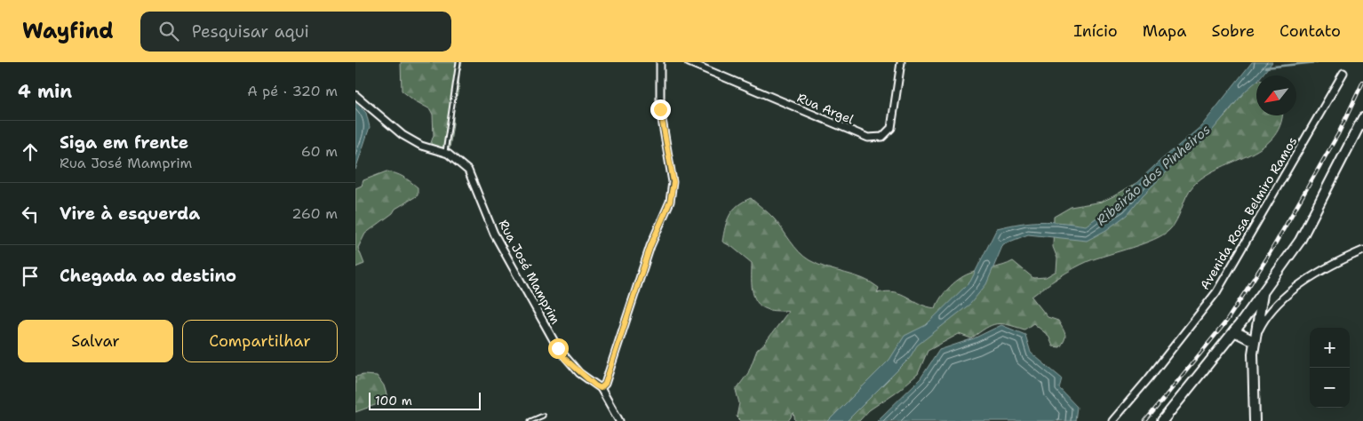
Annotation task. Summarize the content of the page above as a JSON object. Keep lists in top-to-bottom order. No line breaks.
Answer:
{"streets":{"street":["Rua Argel","Avenida Rosa Belmiro Ramos","Rua José Mamprim"]},"water":["Ribeirão dos Pinheiros"],"scale_bar":"100 m","north":"bottom left","page":{"header":"Wayfind","search":"Pesquisar aqui","nav":["Início","Mapa","Sobre","Contato"],"heading":["4 min","A pé · 320 m"],"list":[["Siga em frente","Rua José Mamprim","60 m"],["Vire à esquerda","260 m"],"Chegada ao destino"],"buttons":["Salvar","Compartilhar"],"map_buttons":["+","−"],"scale":"100 m"}}
